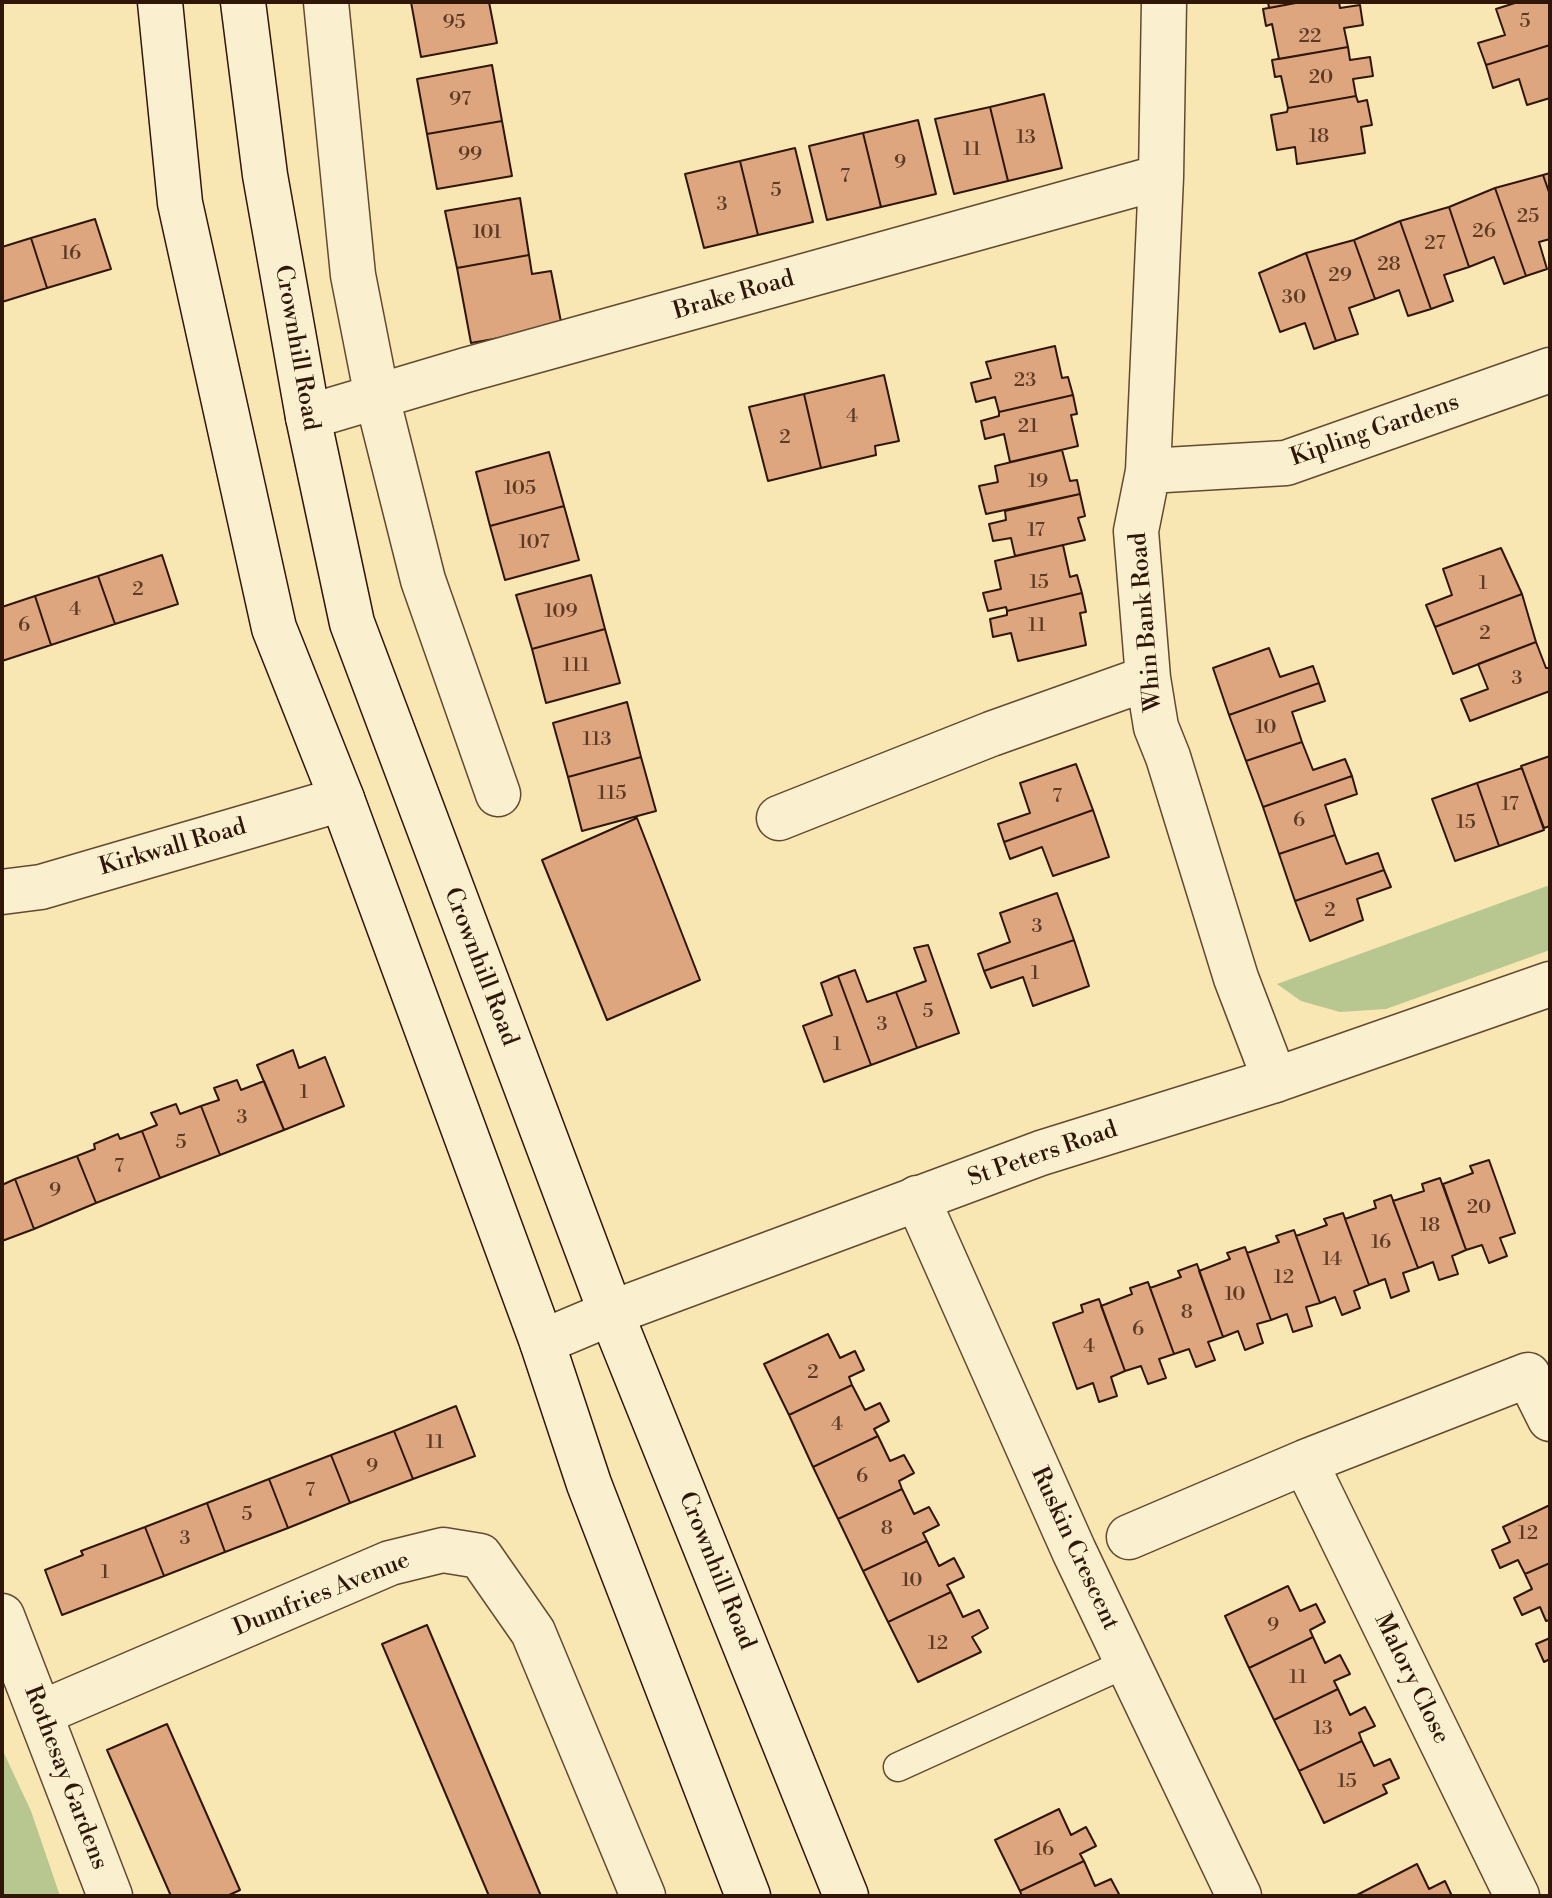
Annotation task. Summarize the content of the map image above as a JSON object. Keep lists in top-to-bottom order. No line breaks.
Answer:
{"streets":{"street":["Brake Road","Crownhill Road","Kipling Gardens","Whin Bank Road","Kirkwall Road","St Peters Road","Ruskin Crescent","Dumfries Avenue","Malory Close","Rothesay Gardens"]},"crossings":[["Brake Road","Crownhill Road"],["Brake Road","Whin Bank Road"],["Crownhill Road","St Peters Road"],["Kipling Gardens","Whin Bank Road"],["Whin Bank Road","St Peters Road"],["St Peters Road","Ruskin Crescent"],["Dumfries Avenue","Rothesay Gardens"]],"house_numbers":["5","95","22","20","97","18","13","11","99","9","7","5","3","25","26","101","27","16","28","29","30","23","4","21","2","19","105","17","107","15","1","2","4","109","6","11","2","111","3","10","113","115","7","17","6","15","2","3","1","5","3","1","1","3","5","7","9","20","18","16","14","12","10","8","6","4","2","4","11","9","6","7","5","8","12","3","1","10","9","12","11","13","15","16"]}
